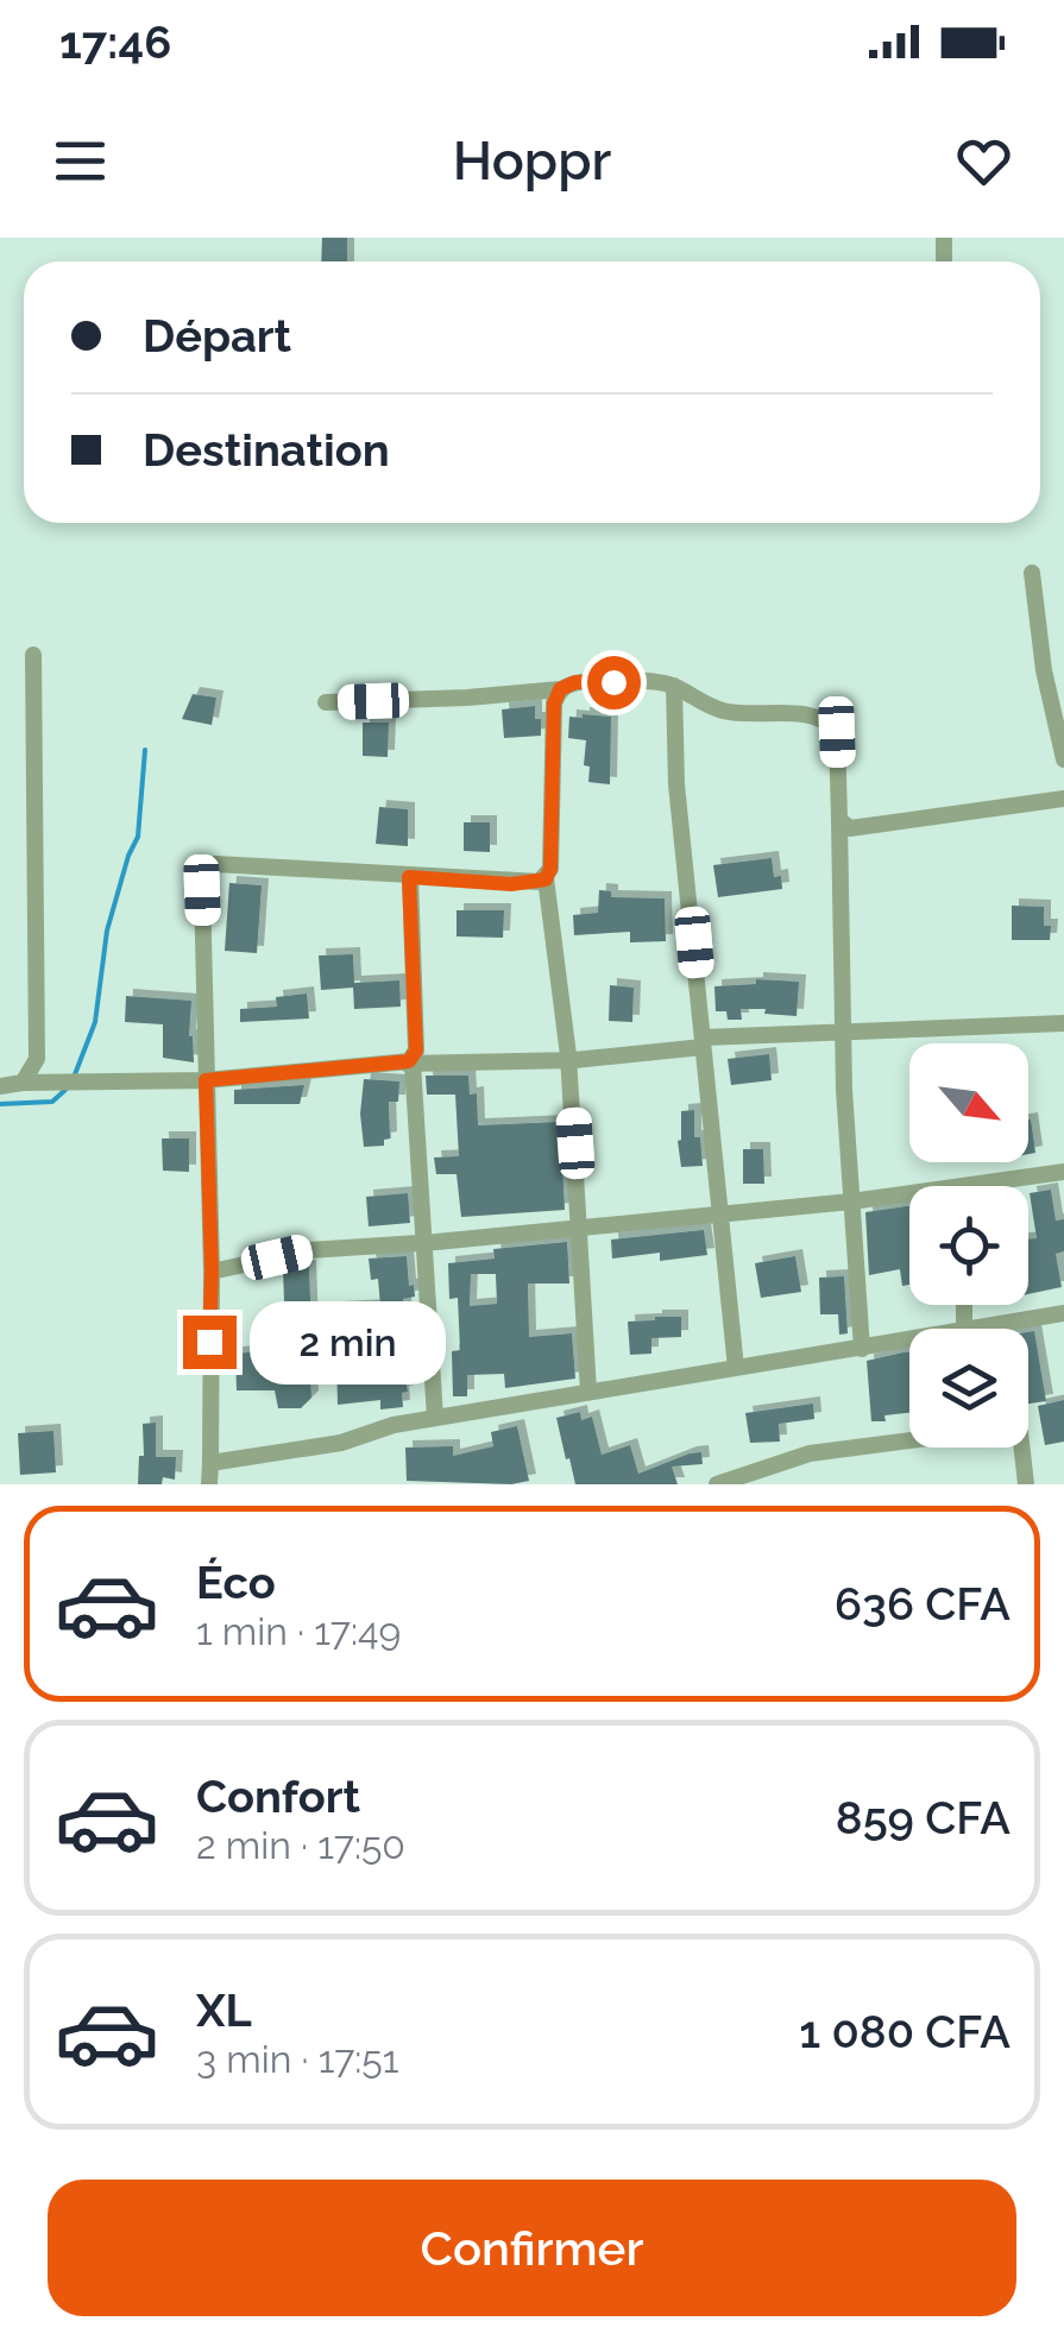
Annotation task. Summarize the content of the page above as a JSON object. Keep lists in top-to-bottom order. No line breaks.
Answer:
{"north":"bottom right","page":{"status":"17:46","header":"Hoppr","banner":["Départ","Destination"],"bubble":"2 min","list":[{"name":"Éco","note":"1 min · 17:49","value":"636 CFA"},{"name":"Confort","note":"2 min · 17:50","value":"859 CFA"},{"name":"XL","note":"3 min · 17:51","value":"1 080 CFA"}],"buttons":"Confirmer"}}
